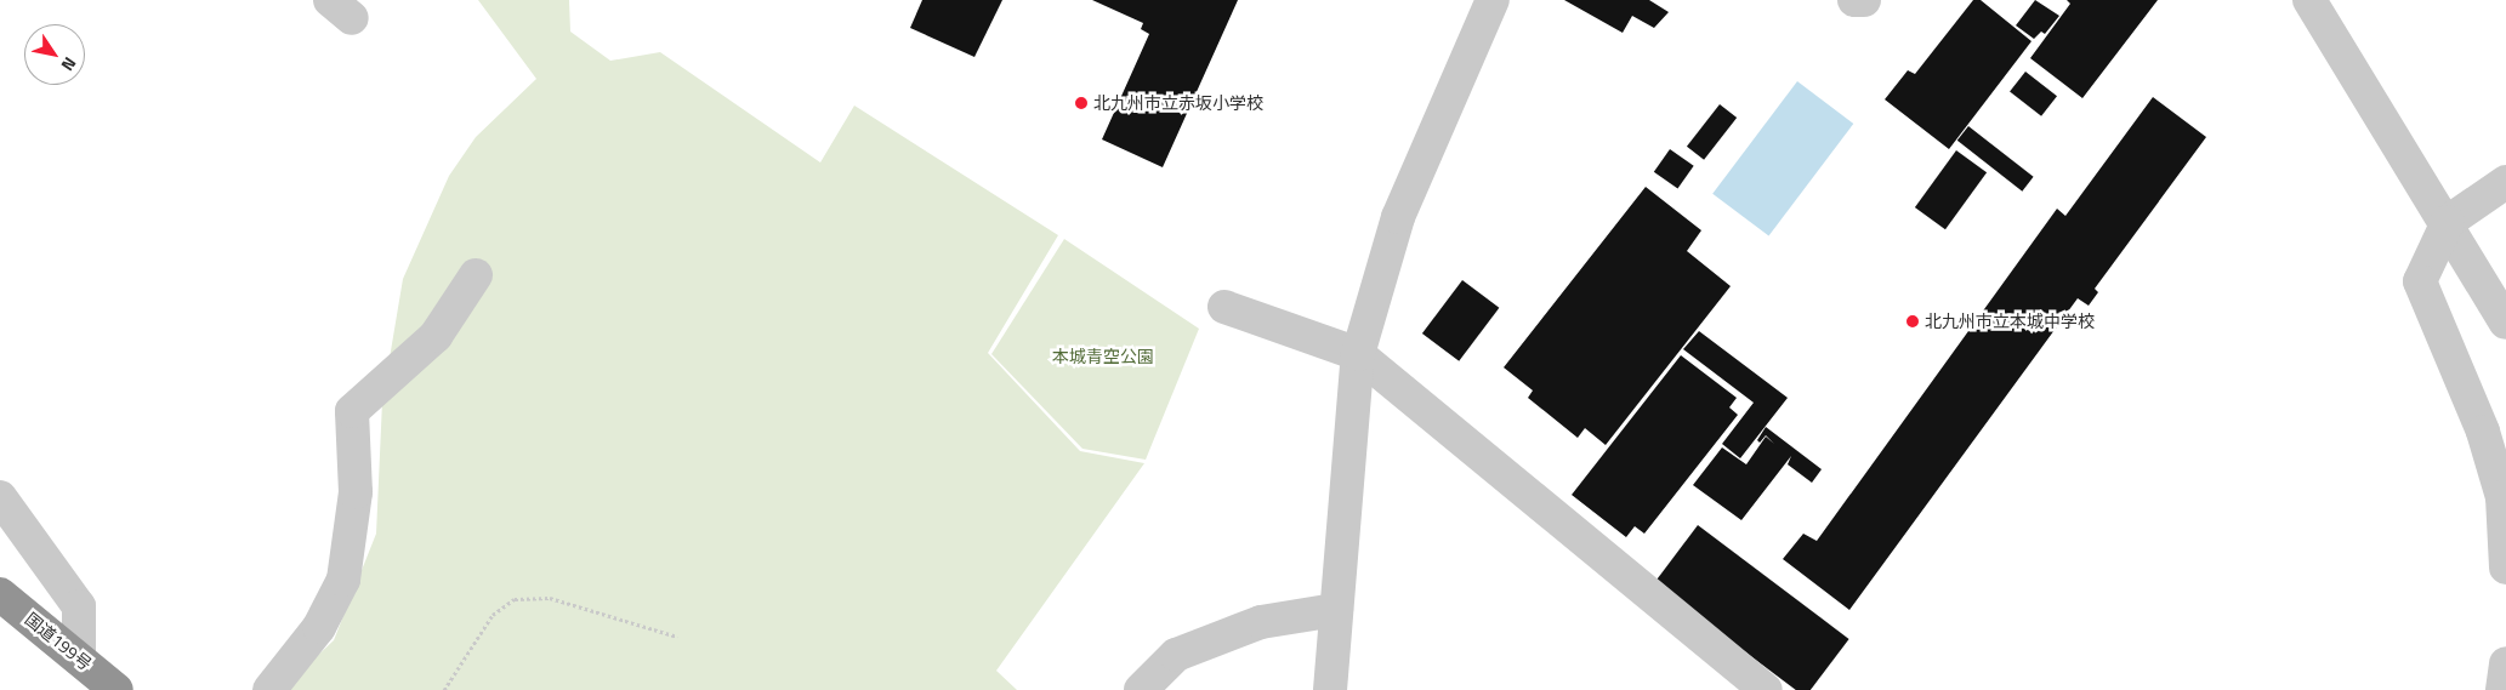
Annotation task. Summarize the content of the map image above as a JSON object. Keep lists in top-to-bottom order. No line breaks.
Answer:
{"streets":{"highway":["国道199号"]},"parks":["本城青空公園"],"places":["北九州市立赤坂小学校","北九州市立本城中学校"],"north":"bottom right"}
